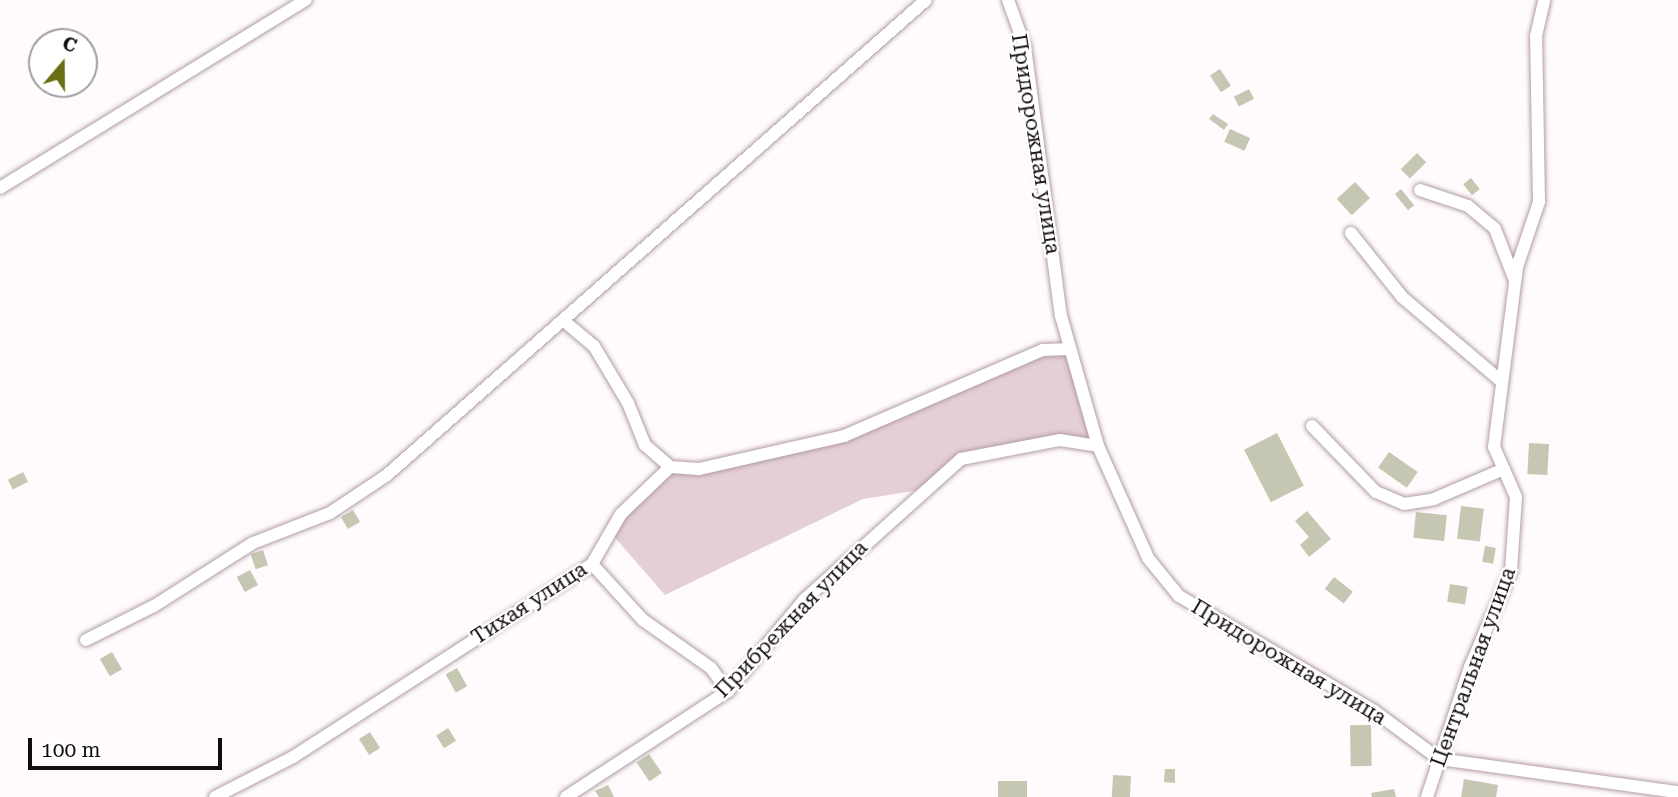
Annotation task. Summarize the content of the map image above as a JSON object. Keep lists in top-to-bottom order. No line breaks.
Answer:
{"streets":{"street":["Придорожная улица","Тихая улица","Прибрежная улица","Центральная улица"]},"crossings":[["Придорожная улица","Прибрежная улица"],["Придорожная улица","Центральная улица"]],"scale_bar":"100 m","north":"top"}
